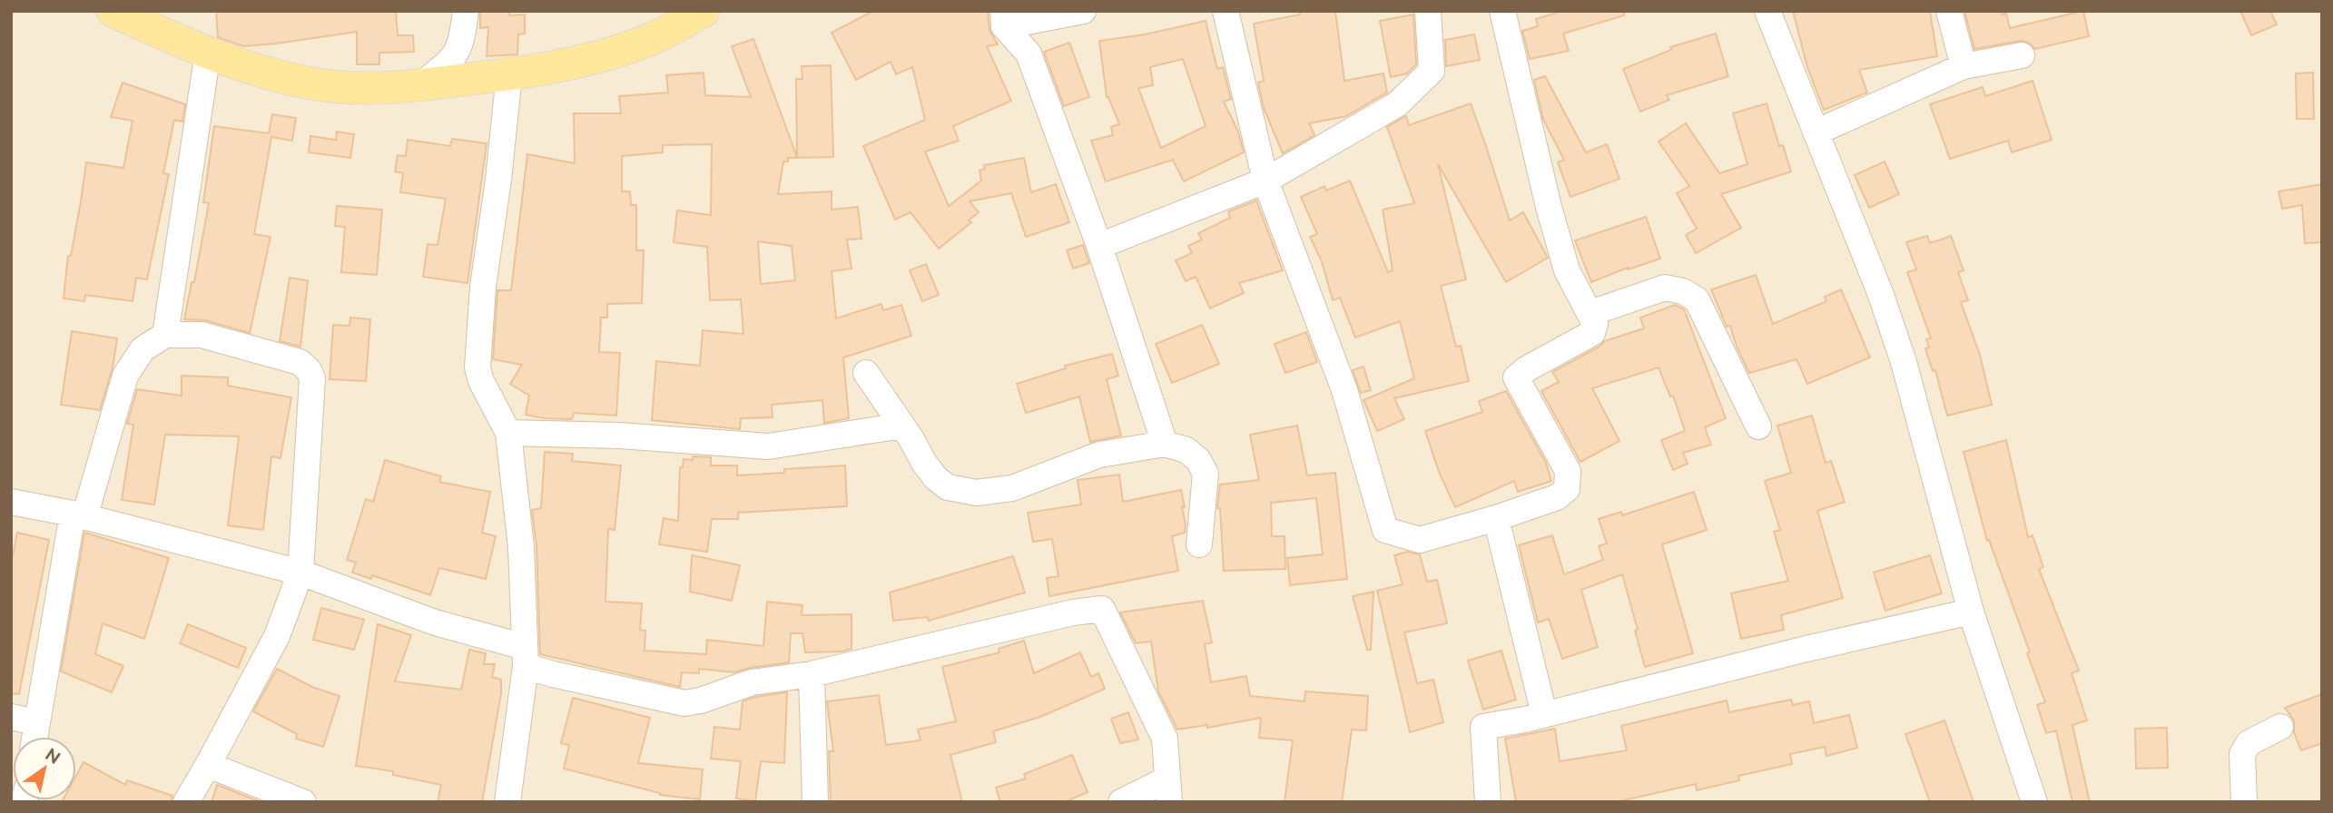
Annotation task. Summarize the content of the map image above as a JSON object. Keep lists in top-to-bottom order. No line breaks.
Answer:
{"north":"top right"}
